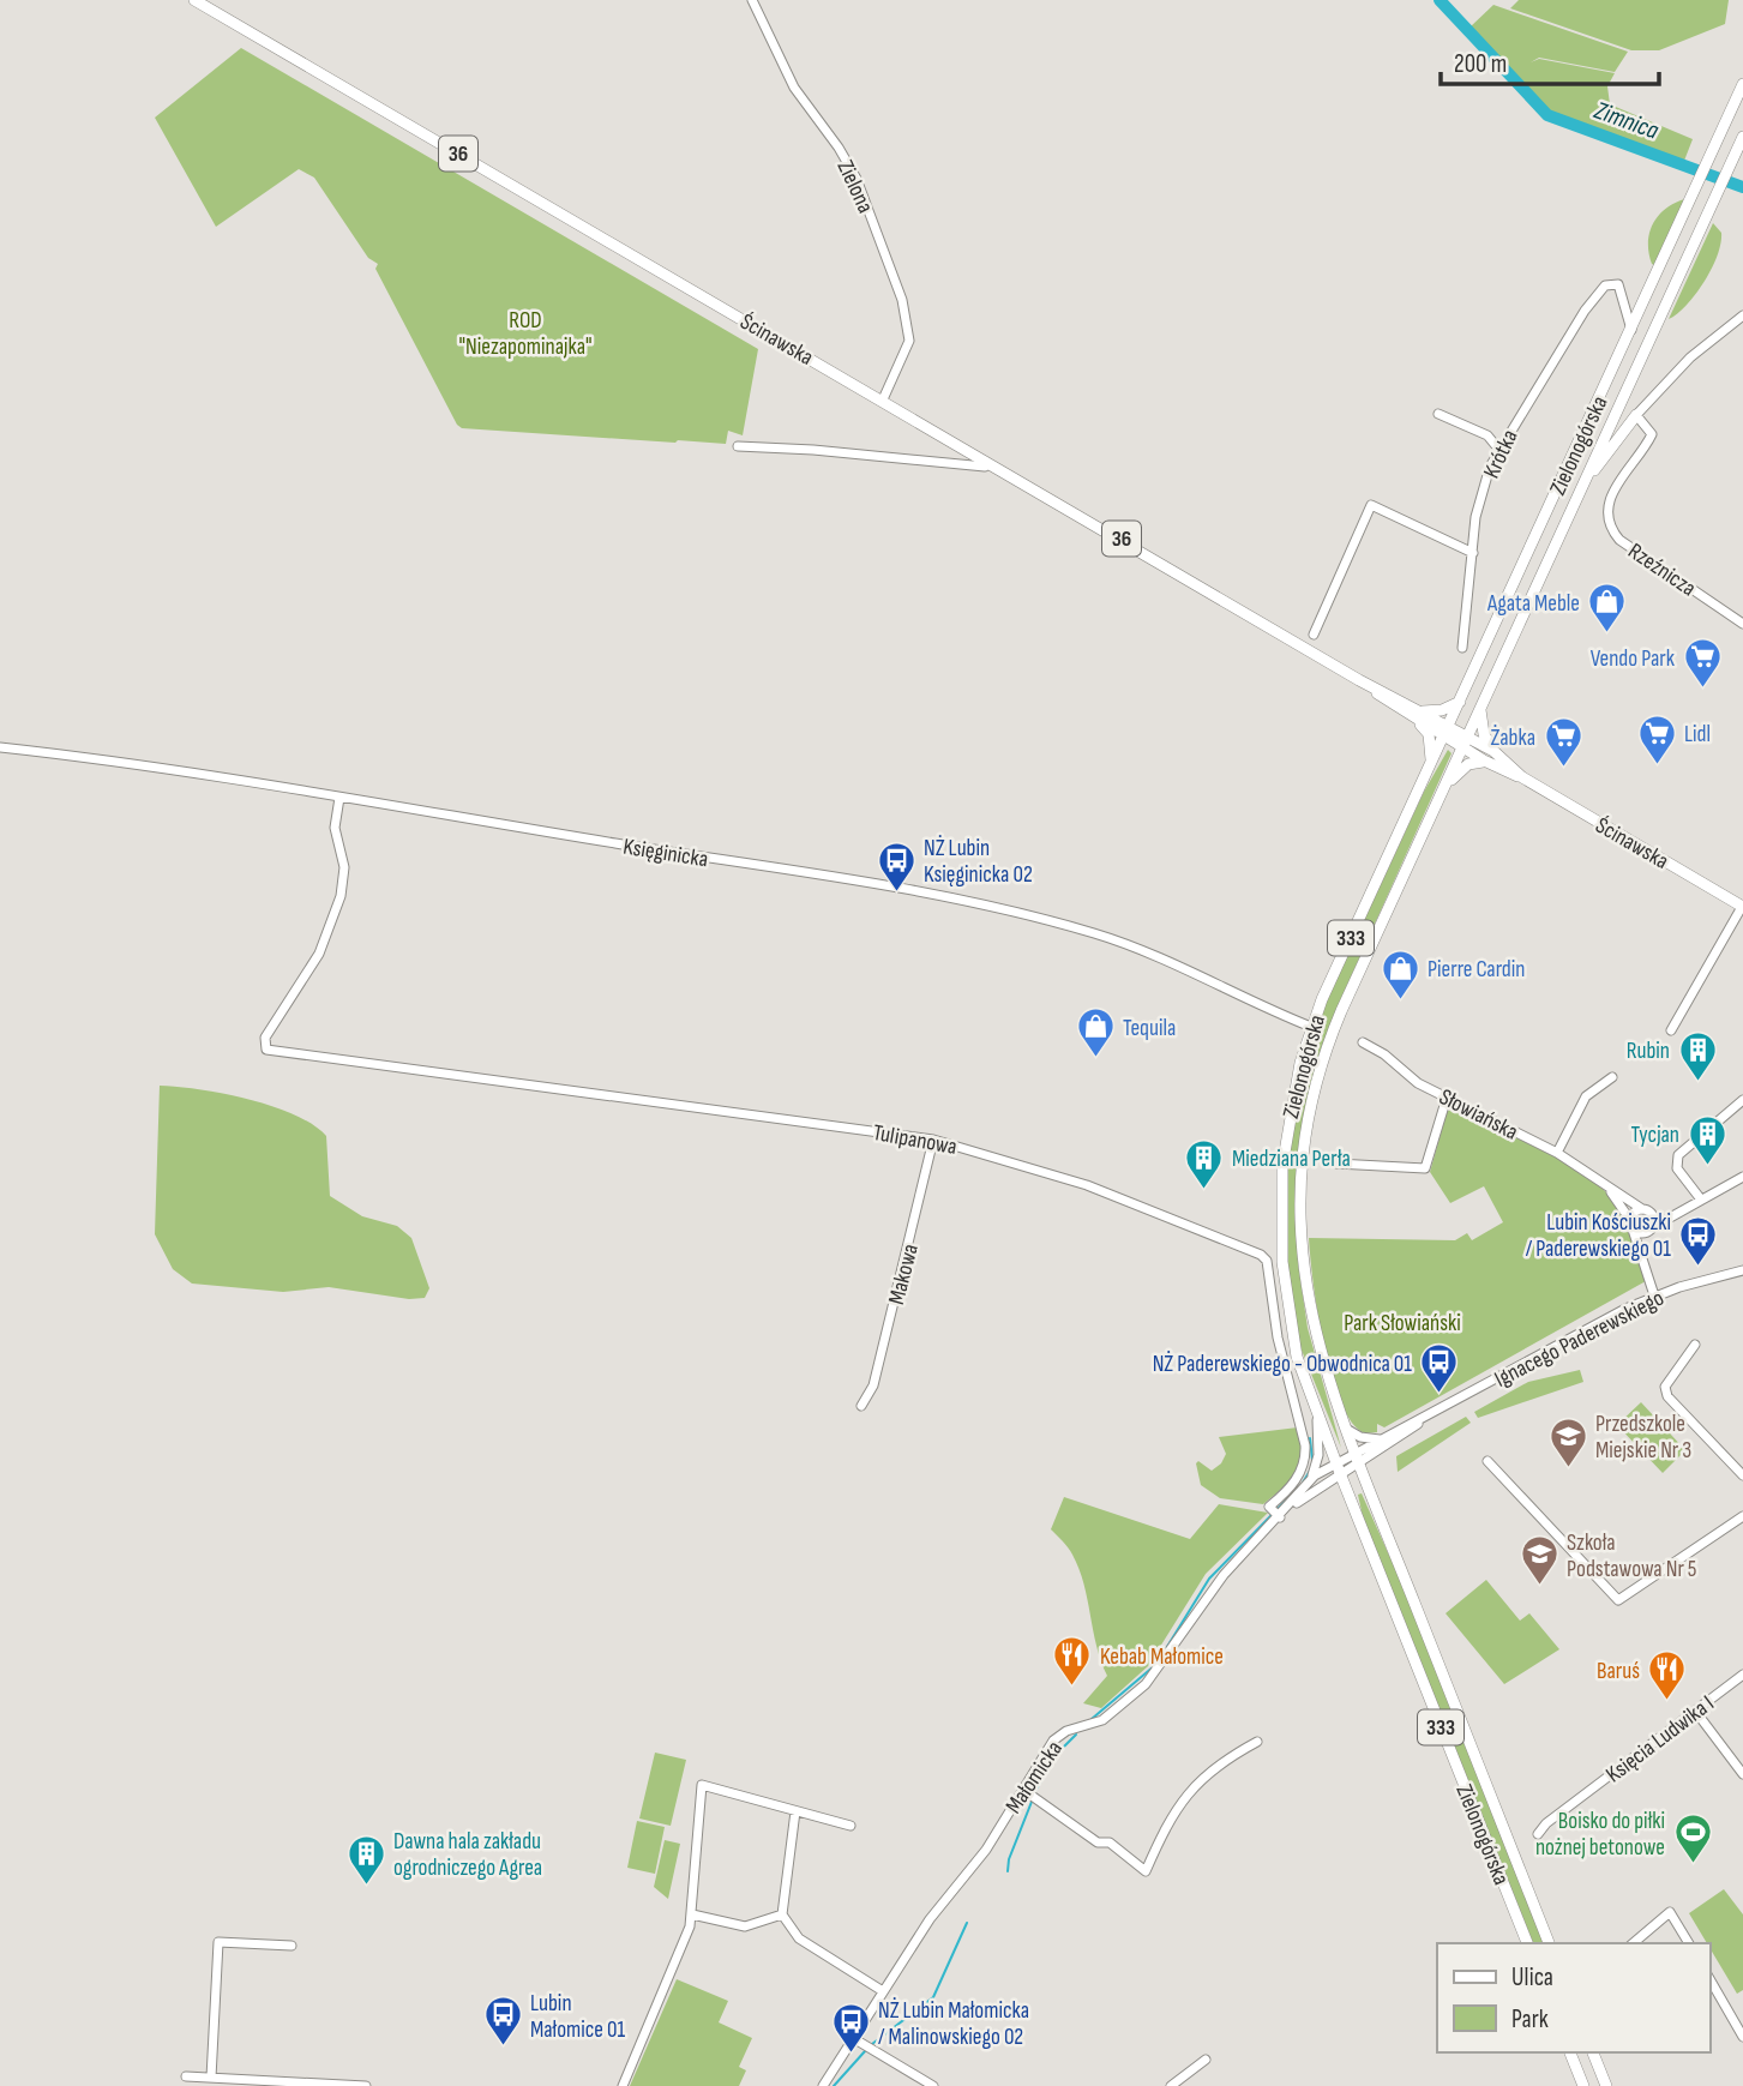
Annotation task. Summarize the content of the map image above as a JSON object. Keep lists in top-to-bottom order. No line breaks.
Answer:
{"streets":{"main road":["36","Ścinawska","Zielonogórska","333"],"street":["Zielona","Krótka","Rzeźnicza","Księginicka","Słowiańska","Tulipanowa","Makowa","Ignacego Paderewskiego","Księcia Ludwika I","Małomicka"]},"crossings":[["36","Ścinawska"],["36","Zielonogórska"],["Zielona","Ścinawska"],["Ścinawska","Zielonogórska"],["Zielonogórska","Krótka"],["Zielonogórska","Księginicka"],["Zielonogórska","Małomicka"],["Księginicka","Tulipanowa"],["Tulipanowa","Makowa"],["Tulipanowa","Małomicka"]],"water":["Zimnica"],"parks":["ROD \"Niezapominajka\"","Park Słowiański"],"places":{"shop":["Agata Meble","Pierre Cardin","Tequila"],"supermarket":["Vendo Park","Lidl","Żabka"],"bus stop":["NŻ Lubin Księginicka 02","Lubin Kościuszki / Paderewskiego 01","NŻ Paderewskiego - Obwodnica 01","Lubin Małomice 01","NŻ Lubin Małomicka / Malinowskiego 02"],"building":["Rubin","Tycjan","Miedziana Perła","Dawna hala zakładu ogrodniczego Agrea"],"school or university":["Przedszkole Miejskie Nr 3","Szkoła Podstawowa Nr 5"],"restaurant":["Kebab Małomice","Baruś"],"sports":["Boisko do piłki nożnej betonowe"]},"legend":["Ulica","Park"],"scale_bar":"200 m"}
